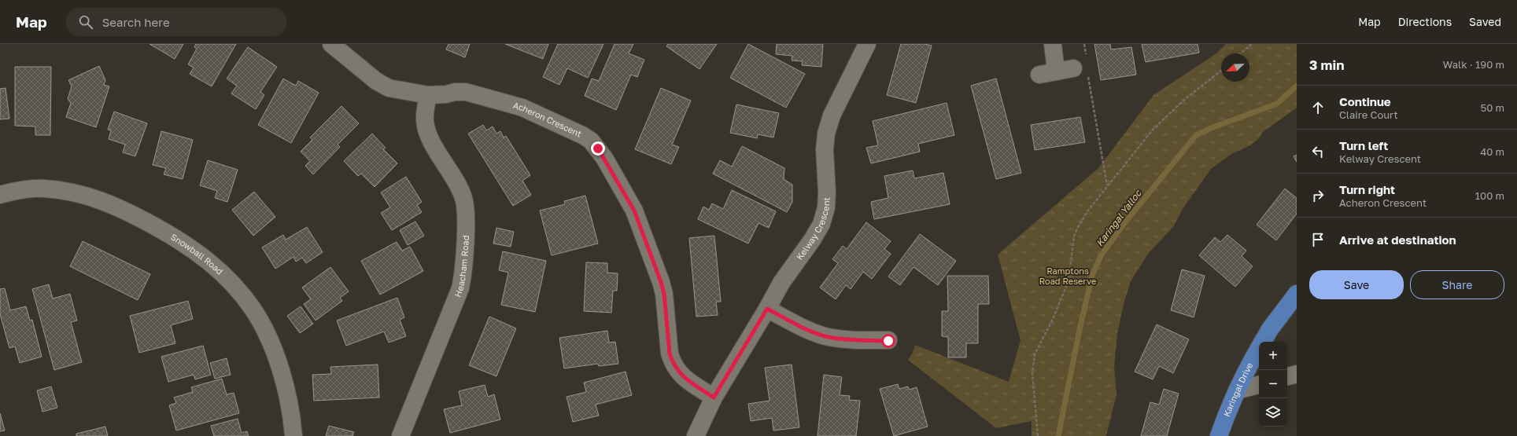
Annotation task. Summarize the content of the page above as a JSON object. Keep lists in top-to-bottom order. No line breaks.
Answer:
{"streets":{"main road":["Karingal Drive"],"street":["Acheron Crescent","Kelway Crescent","Snowball Road","Heacham Road"]},"crossings":[["Acheron Crescent","Kelway Crescent"],["Acheron Crescent","Heacham Road"]],"water":["Karingal Yalloc"],"parks":["Ramptons Road Reserve"],"north":"bottom left","page":{"header":"Map","search":"Search here","nav":["Map","Directions","Saved"],"heading":["3 min","Walk · 190 m"],"list":[["Continue","Claire Court","50 m"],["Turn left","Kelway Crescent","40 m"],["Turn right","Acheron Crescent","100 m"],"Arrive at destination"],"buttons":["Save","Share"],"map_buttons":["+","−"]}}
